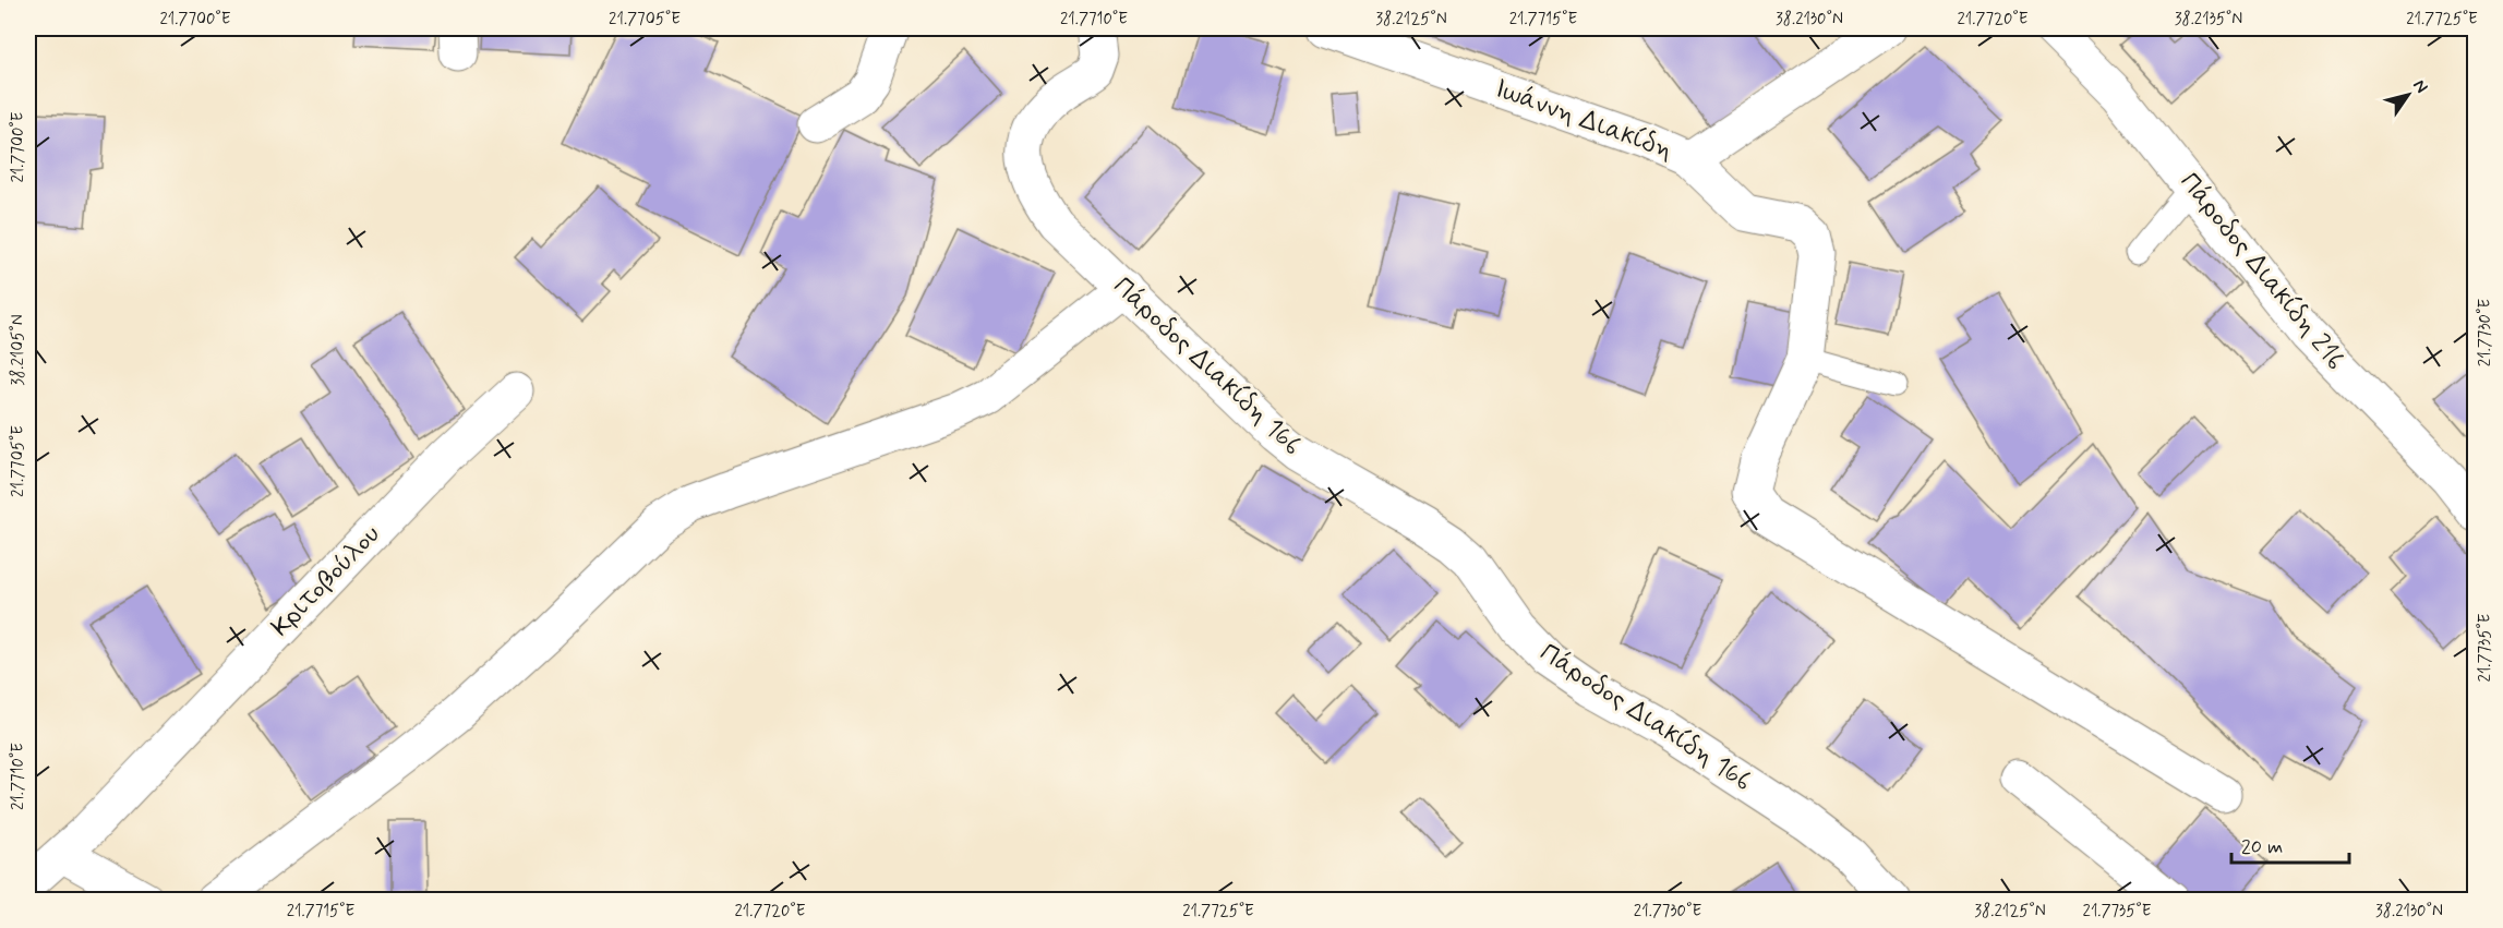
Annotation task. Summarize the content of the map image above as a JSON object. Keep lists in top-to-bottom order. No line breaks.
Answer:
{"streets":{"street":["Ιωάννη Διακίδη","Πάροδος Διακίδη 216","Πάροδος Διακίδη 166","Κριτοβούλου"]},"scale_bar":"20 m","north":"top right","coordinates":["21.7700°E","21.7705°E","21.7710°E","38.2125°N","21.7715°E","38.2130°N","21.7720°E","38.2135°N","21.7725°E","21.7730°E","38.2105°N","21.7735°E"]}
